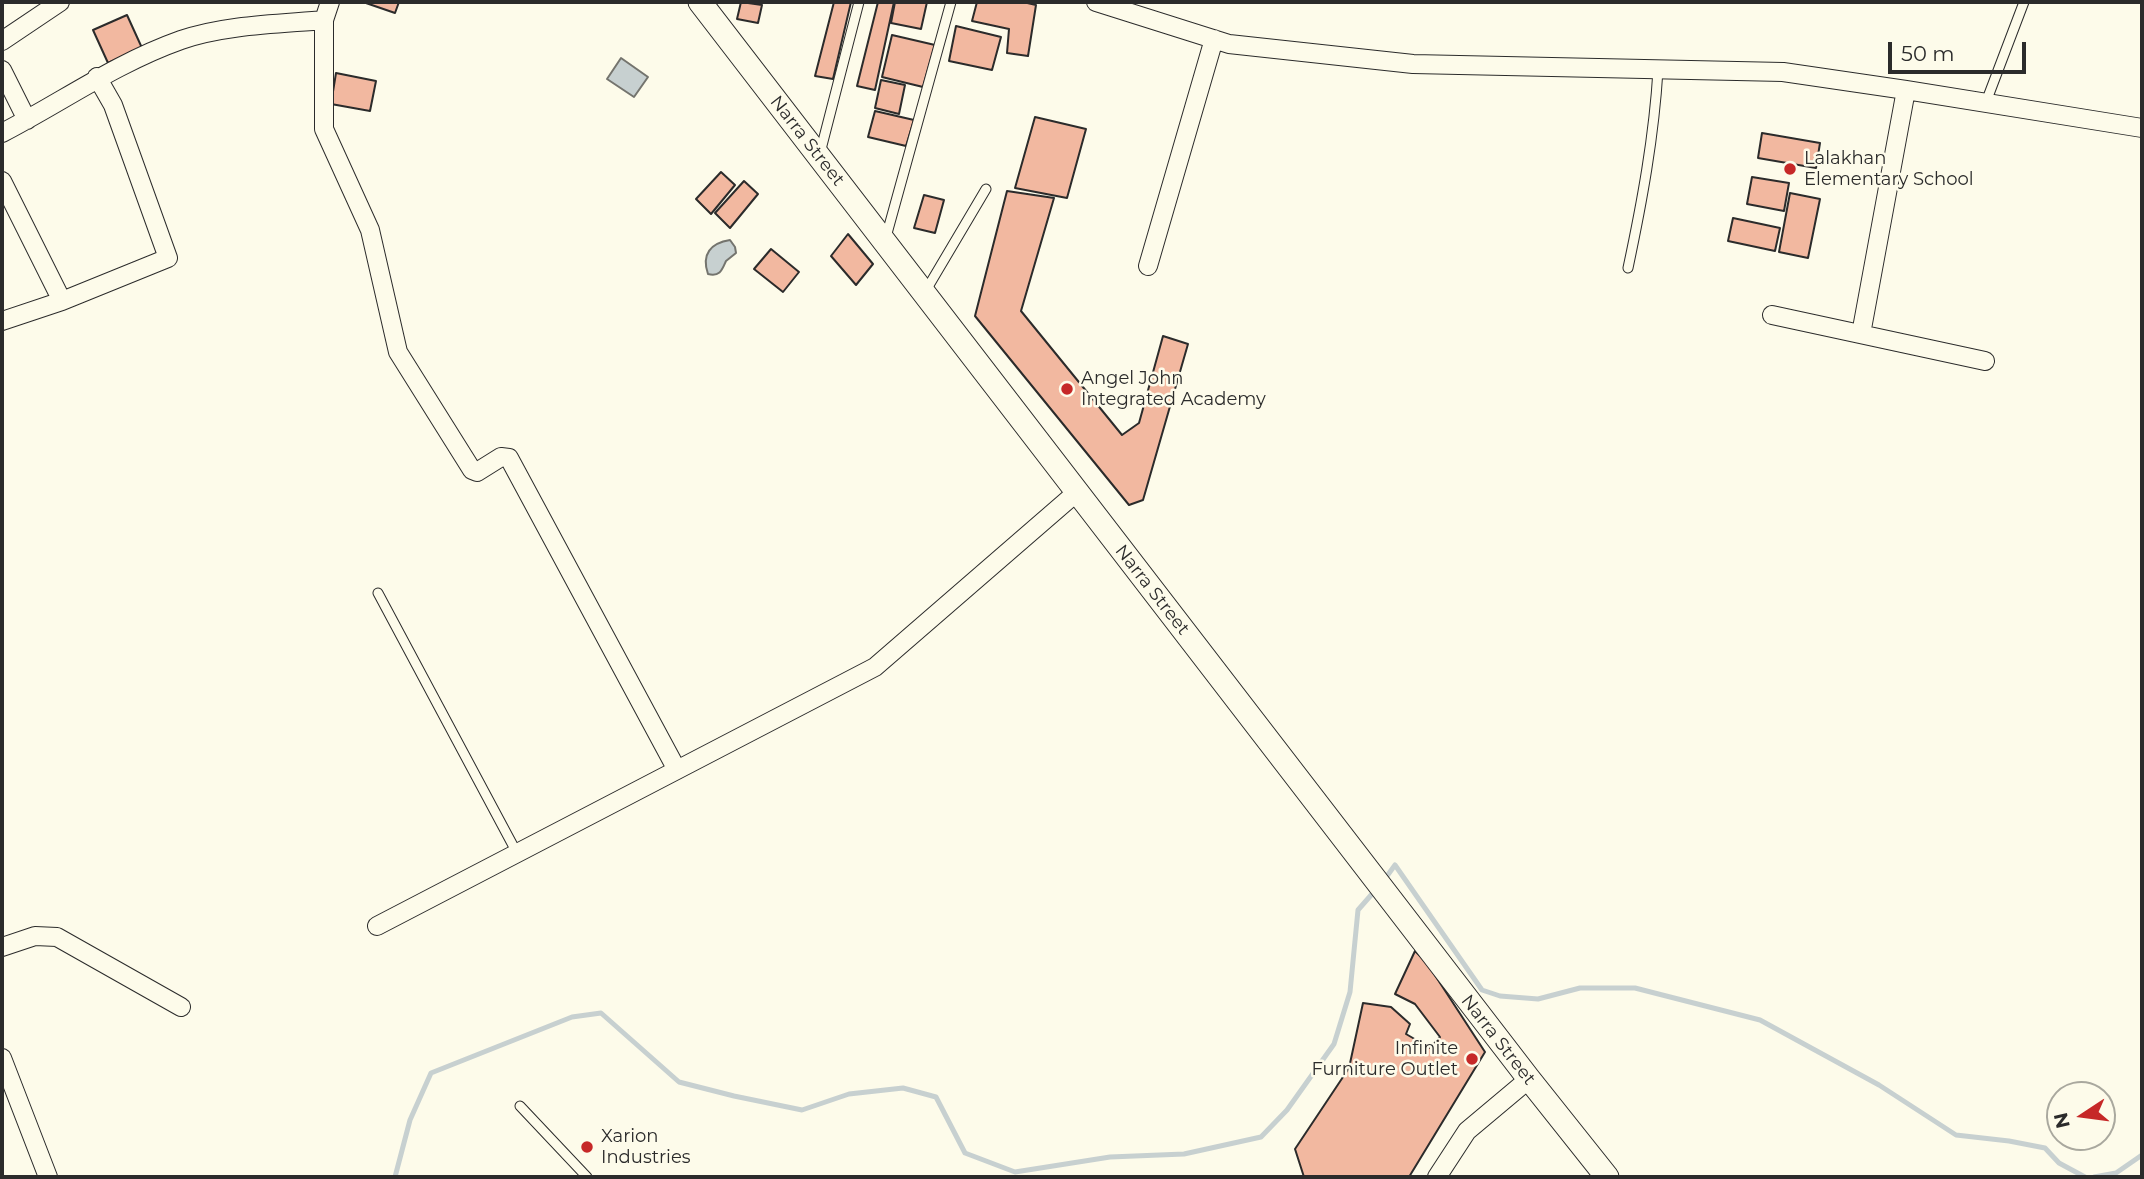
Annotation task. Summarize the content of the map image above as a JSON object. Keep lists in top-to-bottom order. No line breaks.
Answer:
{"streets":{"main road":["Narra Street"]},"places":["Lalakhan Elementary School","Angel John Integrated Academy","Infinite Furniture Outlet","Xarion Industries"],"scale_bar":"50 m","north":"left"}
